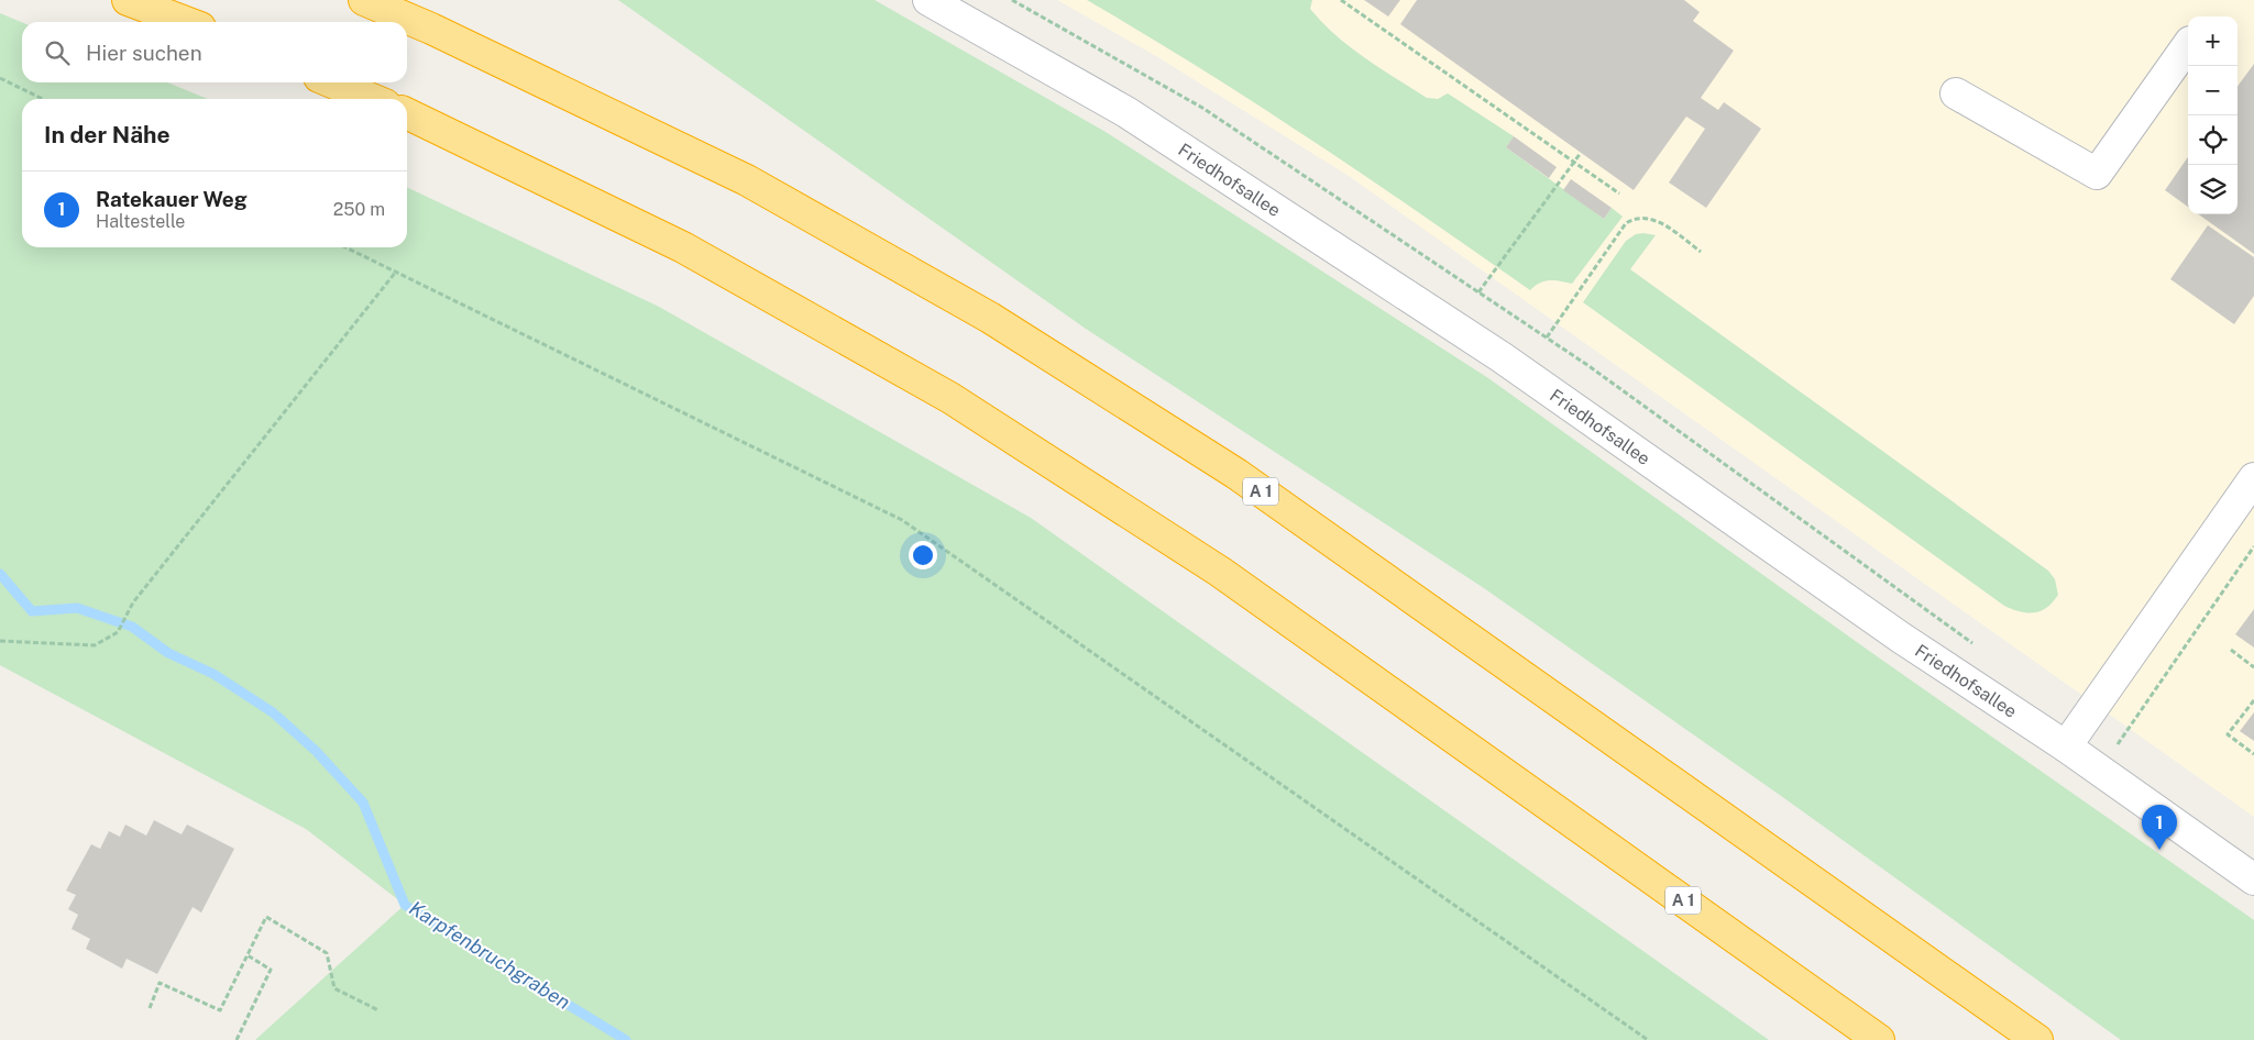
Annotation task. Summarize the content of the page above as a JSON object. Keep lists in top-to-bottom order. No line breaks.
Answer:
{"streets":{"highway":["A 1"],"street":["Friedhofsallee"]},"water":["Karpfenbruchgraben"],"page":{"map_buttons":["+","−"],"search":"Hier suchen","heading":"In der Nähe","list":[{"mark":"1","name":"Ratekauer Weg","note":"Haltestelle","value":"250 m"}],"pins":"1"}}
